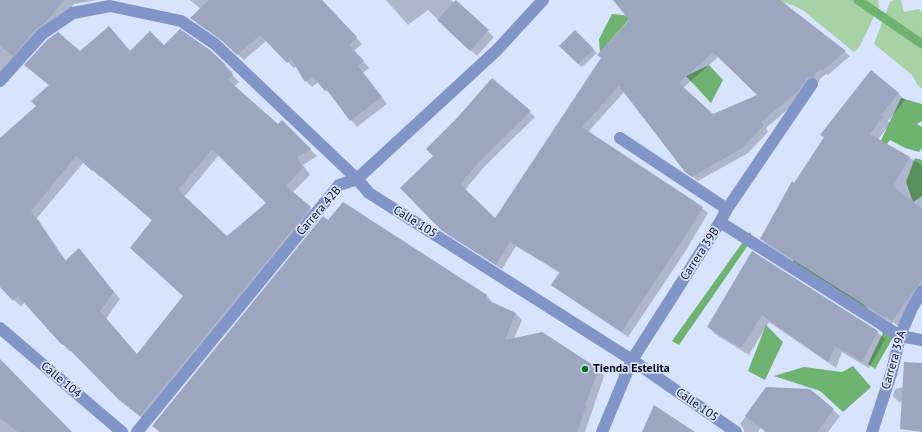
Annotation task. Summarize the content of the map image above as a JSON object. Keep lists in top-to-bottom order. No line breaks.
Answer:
{"streets":{"street":["Carrera 42B","Calle 105","Carrera 39B","Carrera 39A","Calle 104"]},"crossings":[["Carrera 42B","Calle 105"],["Calle 105","Carrera 39B"]],"places":["Tienda Estelita"]}
